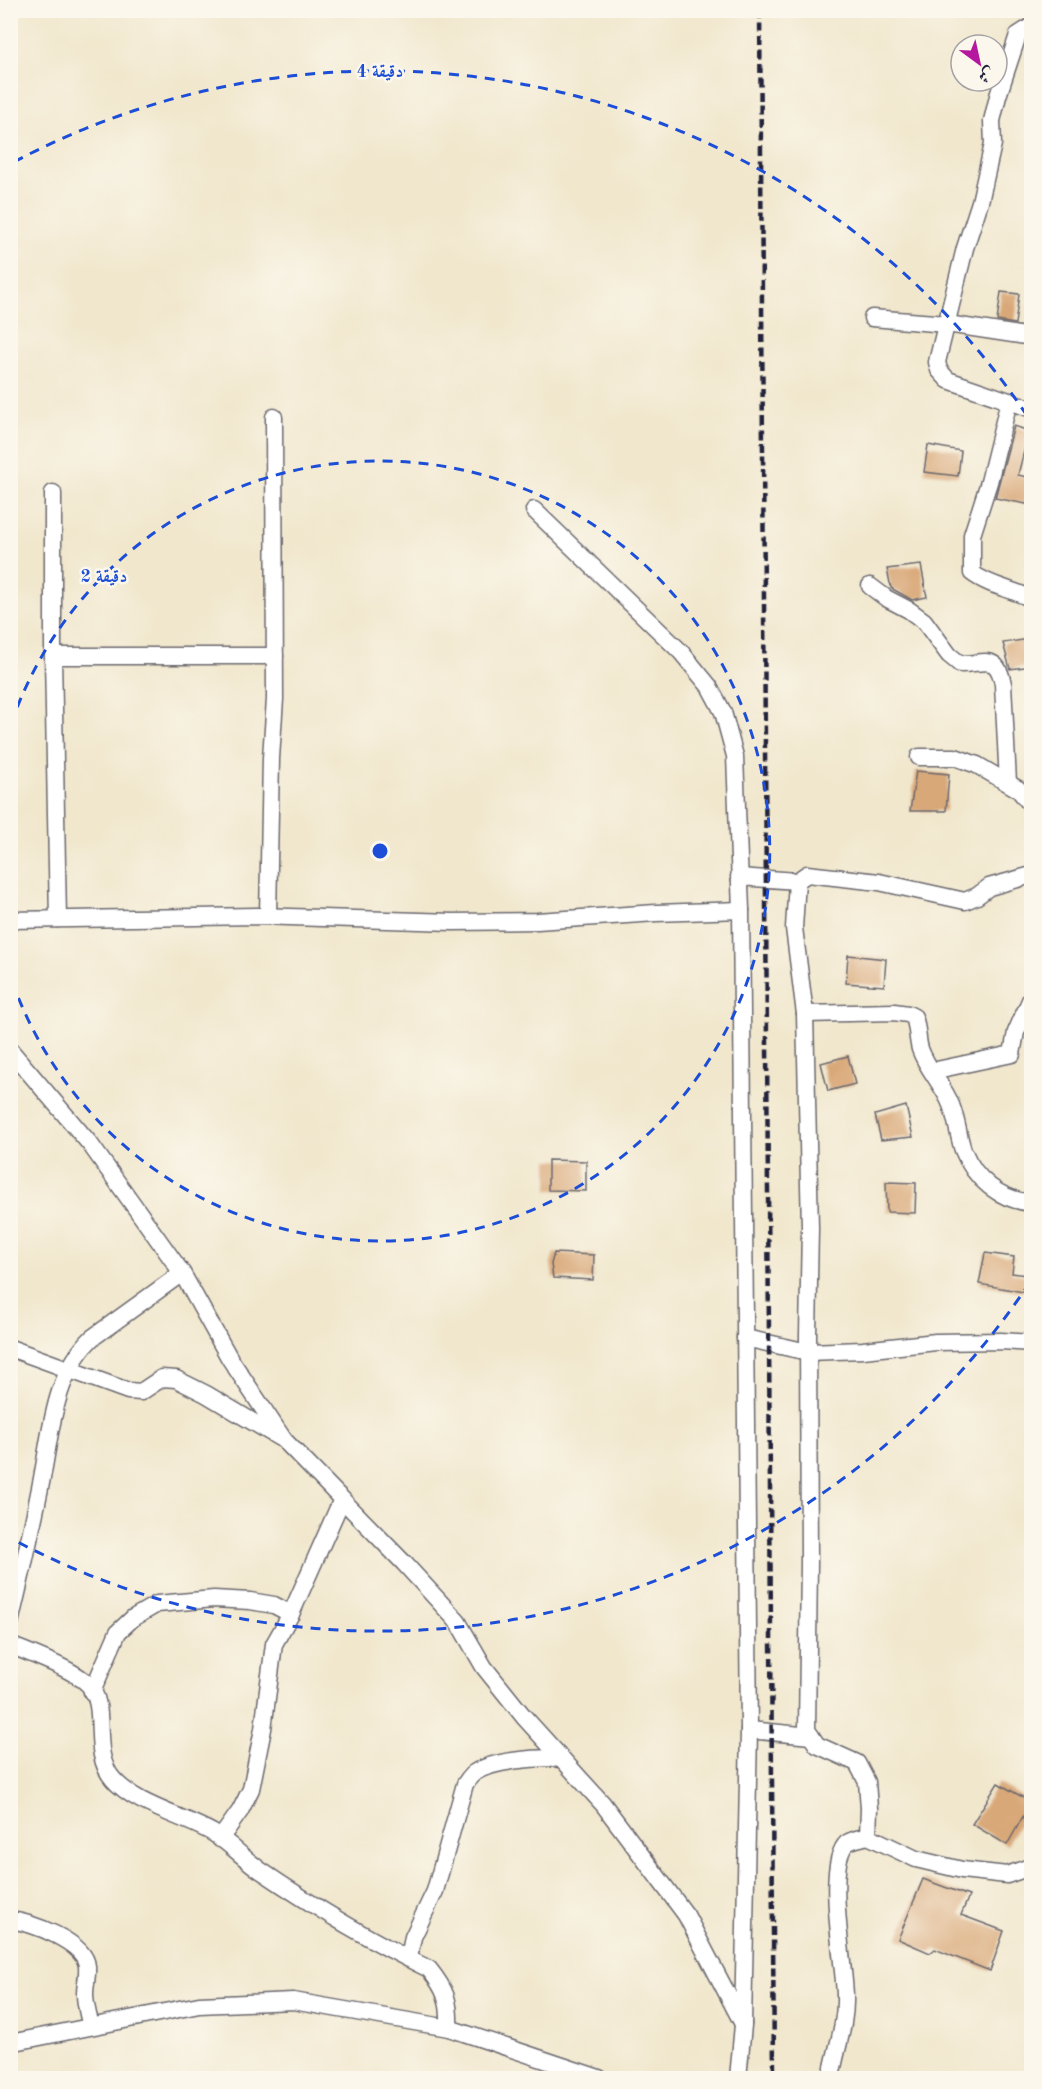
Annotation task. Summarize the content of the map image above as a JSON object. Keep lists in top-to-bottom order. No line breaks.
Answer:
{"north":"bottom right","rings":["4 دقيقة","2 دقيقة"]}
